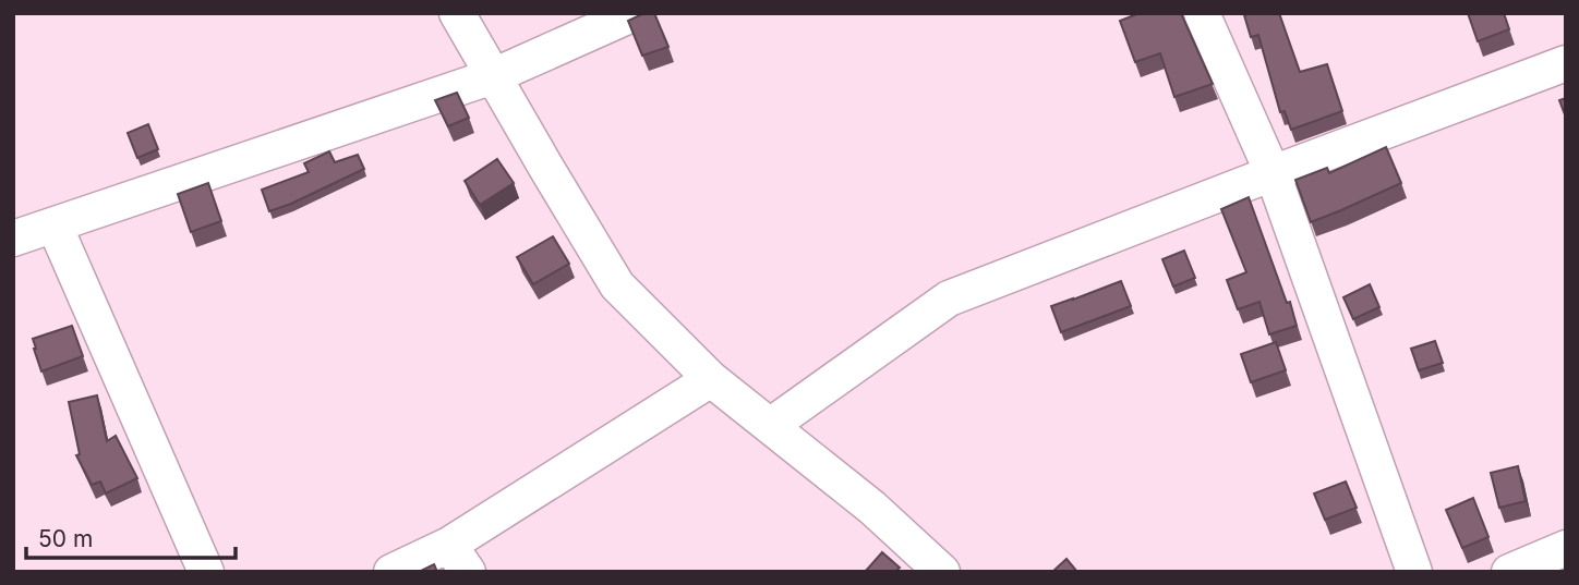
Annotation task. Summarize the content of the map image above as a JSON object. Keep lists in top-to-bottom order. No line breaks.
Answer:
{"scale_bar":"50 m"}
